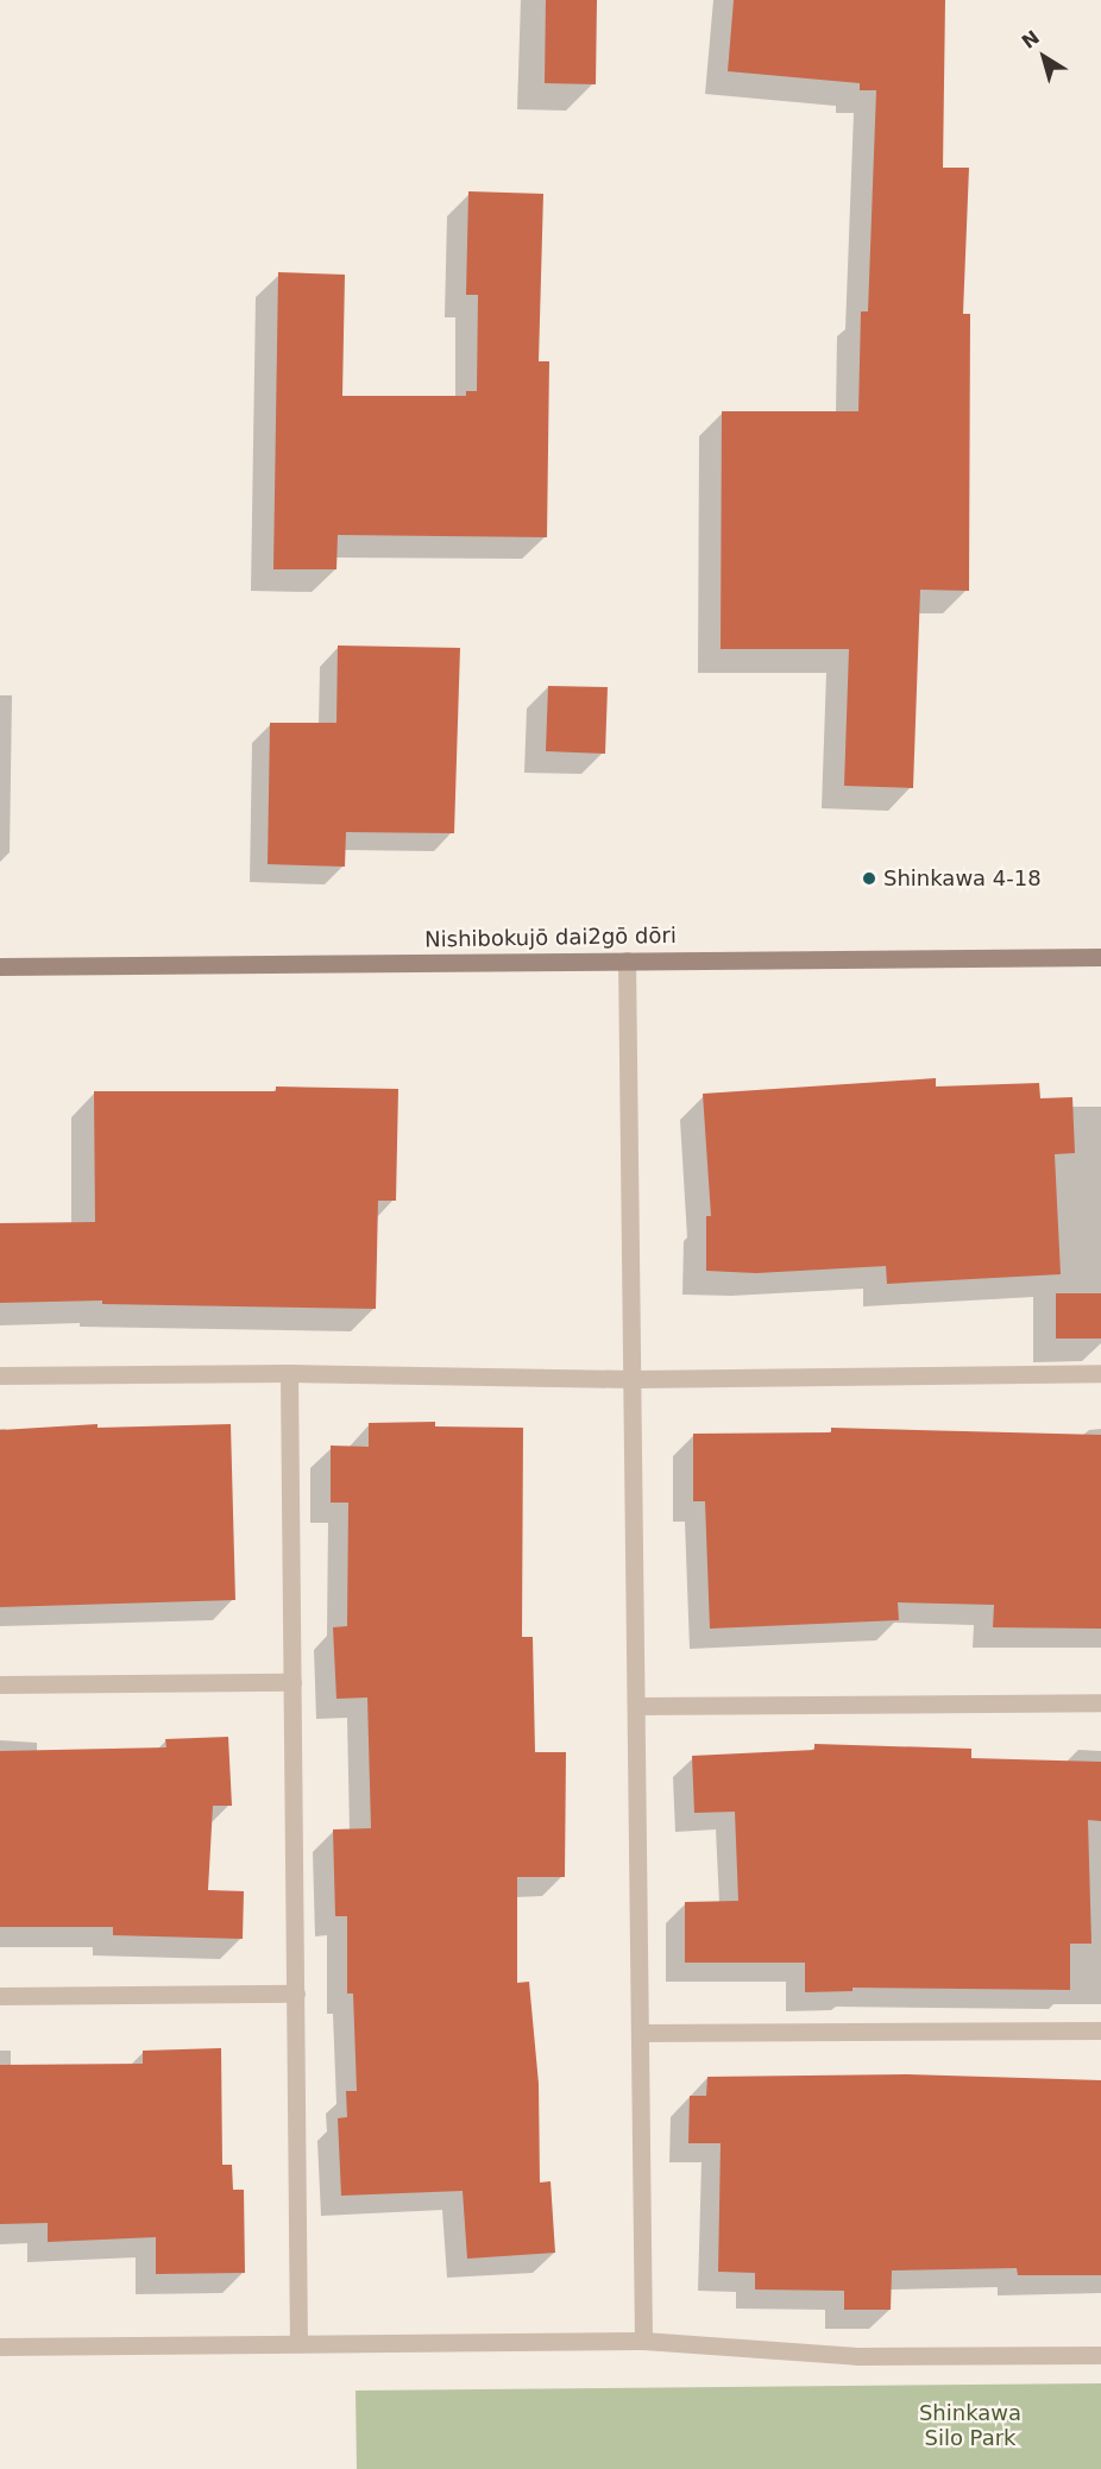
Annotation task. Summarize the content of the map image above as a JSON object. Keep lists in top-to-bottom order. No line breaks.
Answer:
{"streets":{"street":["Nishibokujō dai2gō dōri"]},"parks":["Shinkawa Silo Park"],"places":["Shinkawa 4-18"],"north":"top left"}
